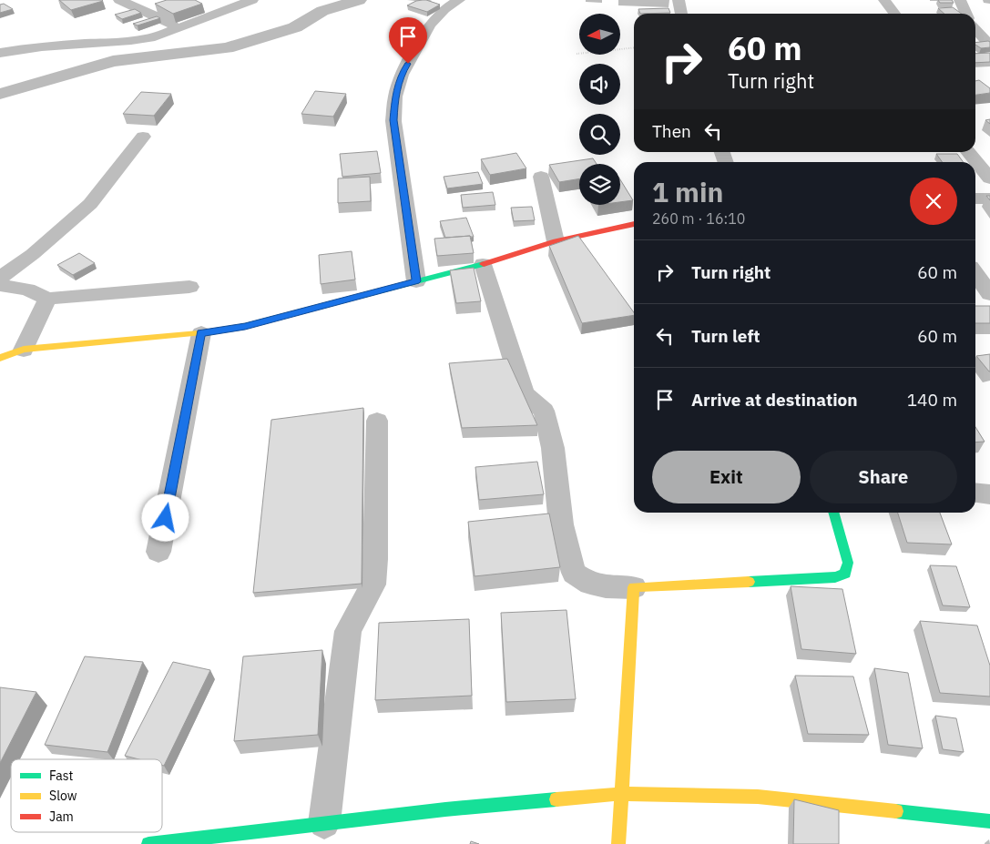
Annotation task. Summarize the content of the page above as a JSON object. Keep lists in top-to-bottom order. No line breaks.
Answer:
{"legend":["Fast","Slow","Jam"],"north":"left","page":{"turn":["60 m","Turn right"],"then":"Then","heading":["1 min","260 m · 16:10"],"list":[{"name":"Turn right","value":"60 m"},{"name":"Turn left","value":"60 m"},{"name":"Arrive at destination","value":"140 m"}],"buttons":["Exit","Share"]}}
